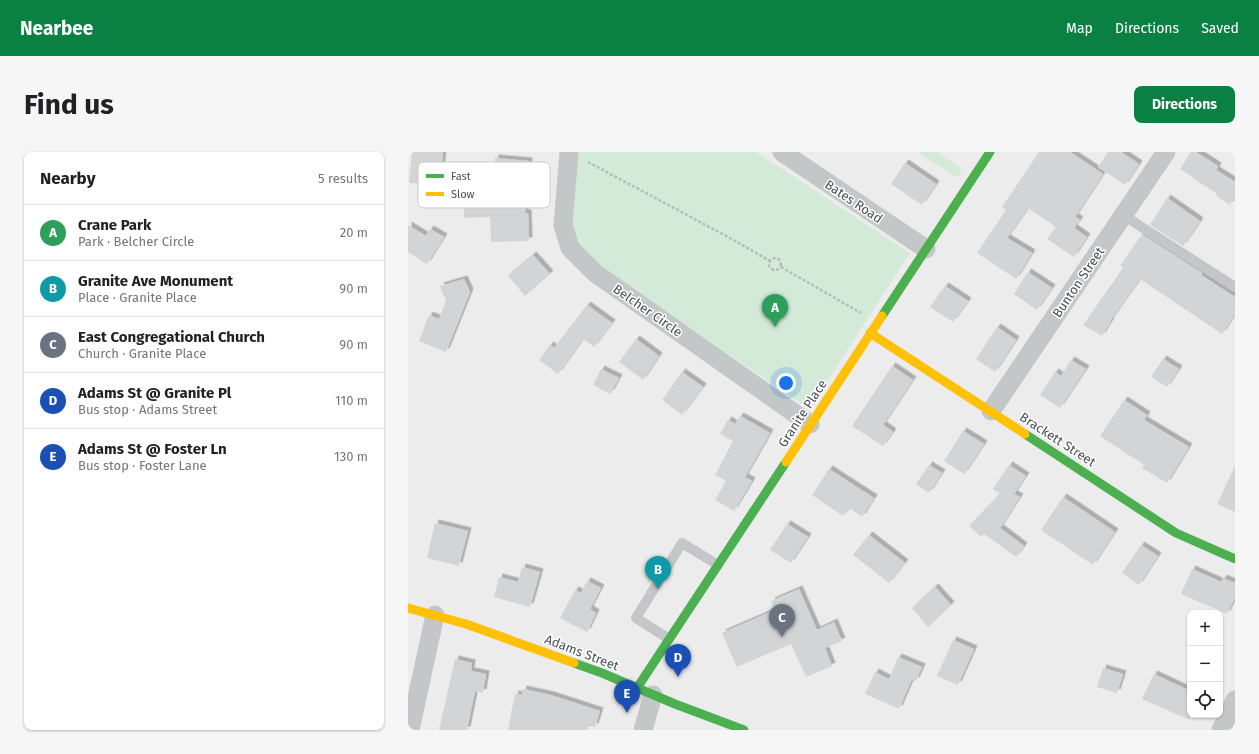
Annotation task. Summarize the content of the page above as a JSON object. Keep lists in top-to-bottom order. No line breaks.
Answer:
{"streets":{"street":["Bates Road","Bunton Street","Belcher Circle","Granite Place","Brackett Street","Adams Street"]},"crossings":[["Bates Road","Granite Place"],["Bunton Street","Brackett Street"],["Belcher Circle","Granite Place"],["Granite Place","Brackett Street"],["Granite Place","Adams Street"]],"legend":["Fast","Slow"],"page":{"header":"Nearbee","nav":["Map","Directions","Saved"],"buttons":"Directions","title":"Find us","heading":["Nearby","5 results"],"list":[{"mark":"A","name":"Crane Park","note":"Park · Belcher Circle","value":"20 m"},{"mark":"B","name":"Granite Ave Monument","note":"Place · Granite Place","value":"90 m"},{"mark":"C","name":"East Congregational Church","note":"Church · Granite Place","value":"90 m"},{"mark":"D","name":"Adams St @ Granite Pl","note":"Bus stop · Adams Street","value":"110 m"},{"mark":"E","name":"Adams St @ Foster Ln","note":"Bus stop · Foster Lane","value":"130 m"}],"pins":["A","B","C","D","E"],"map_buttons":["+","−"]}}
